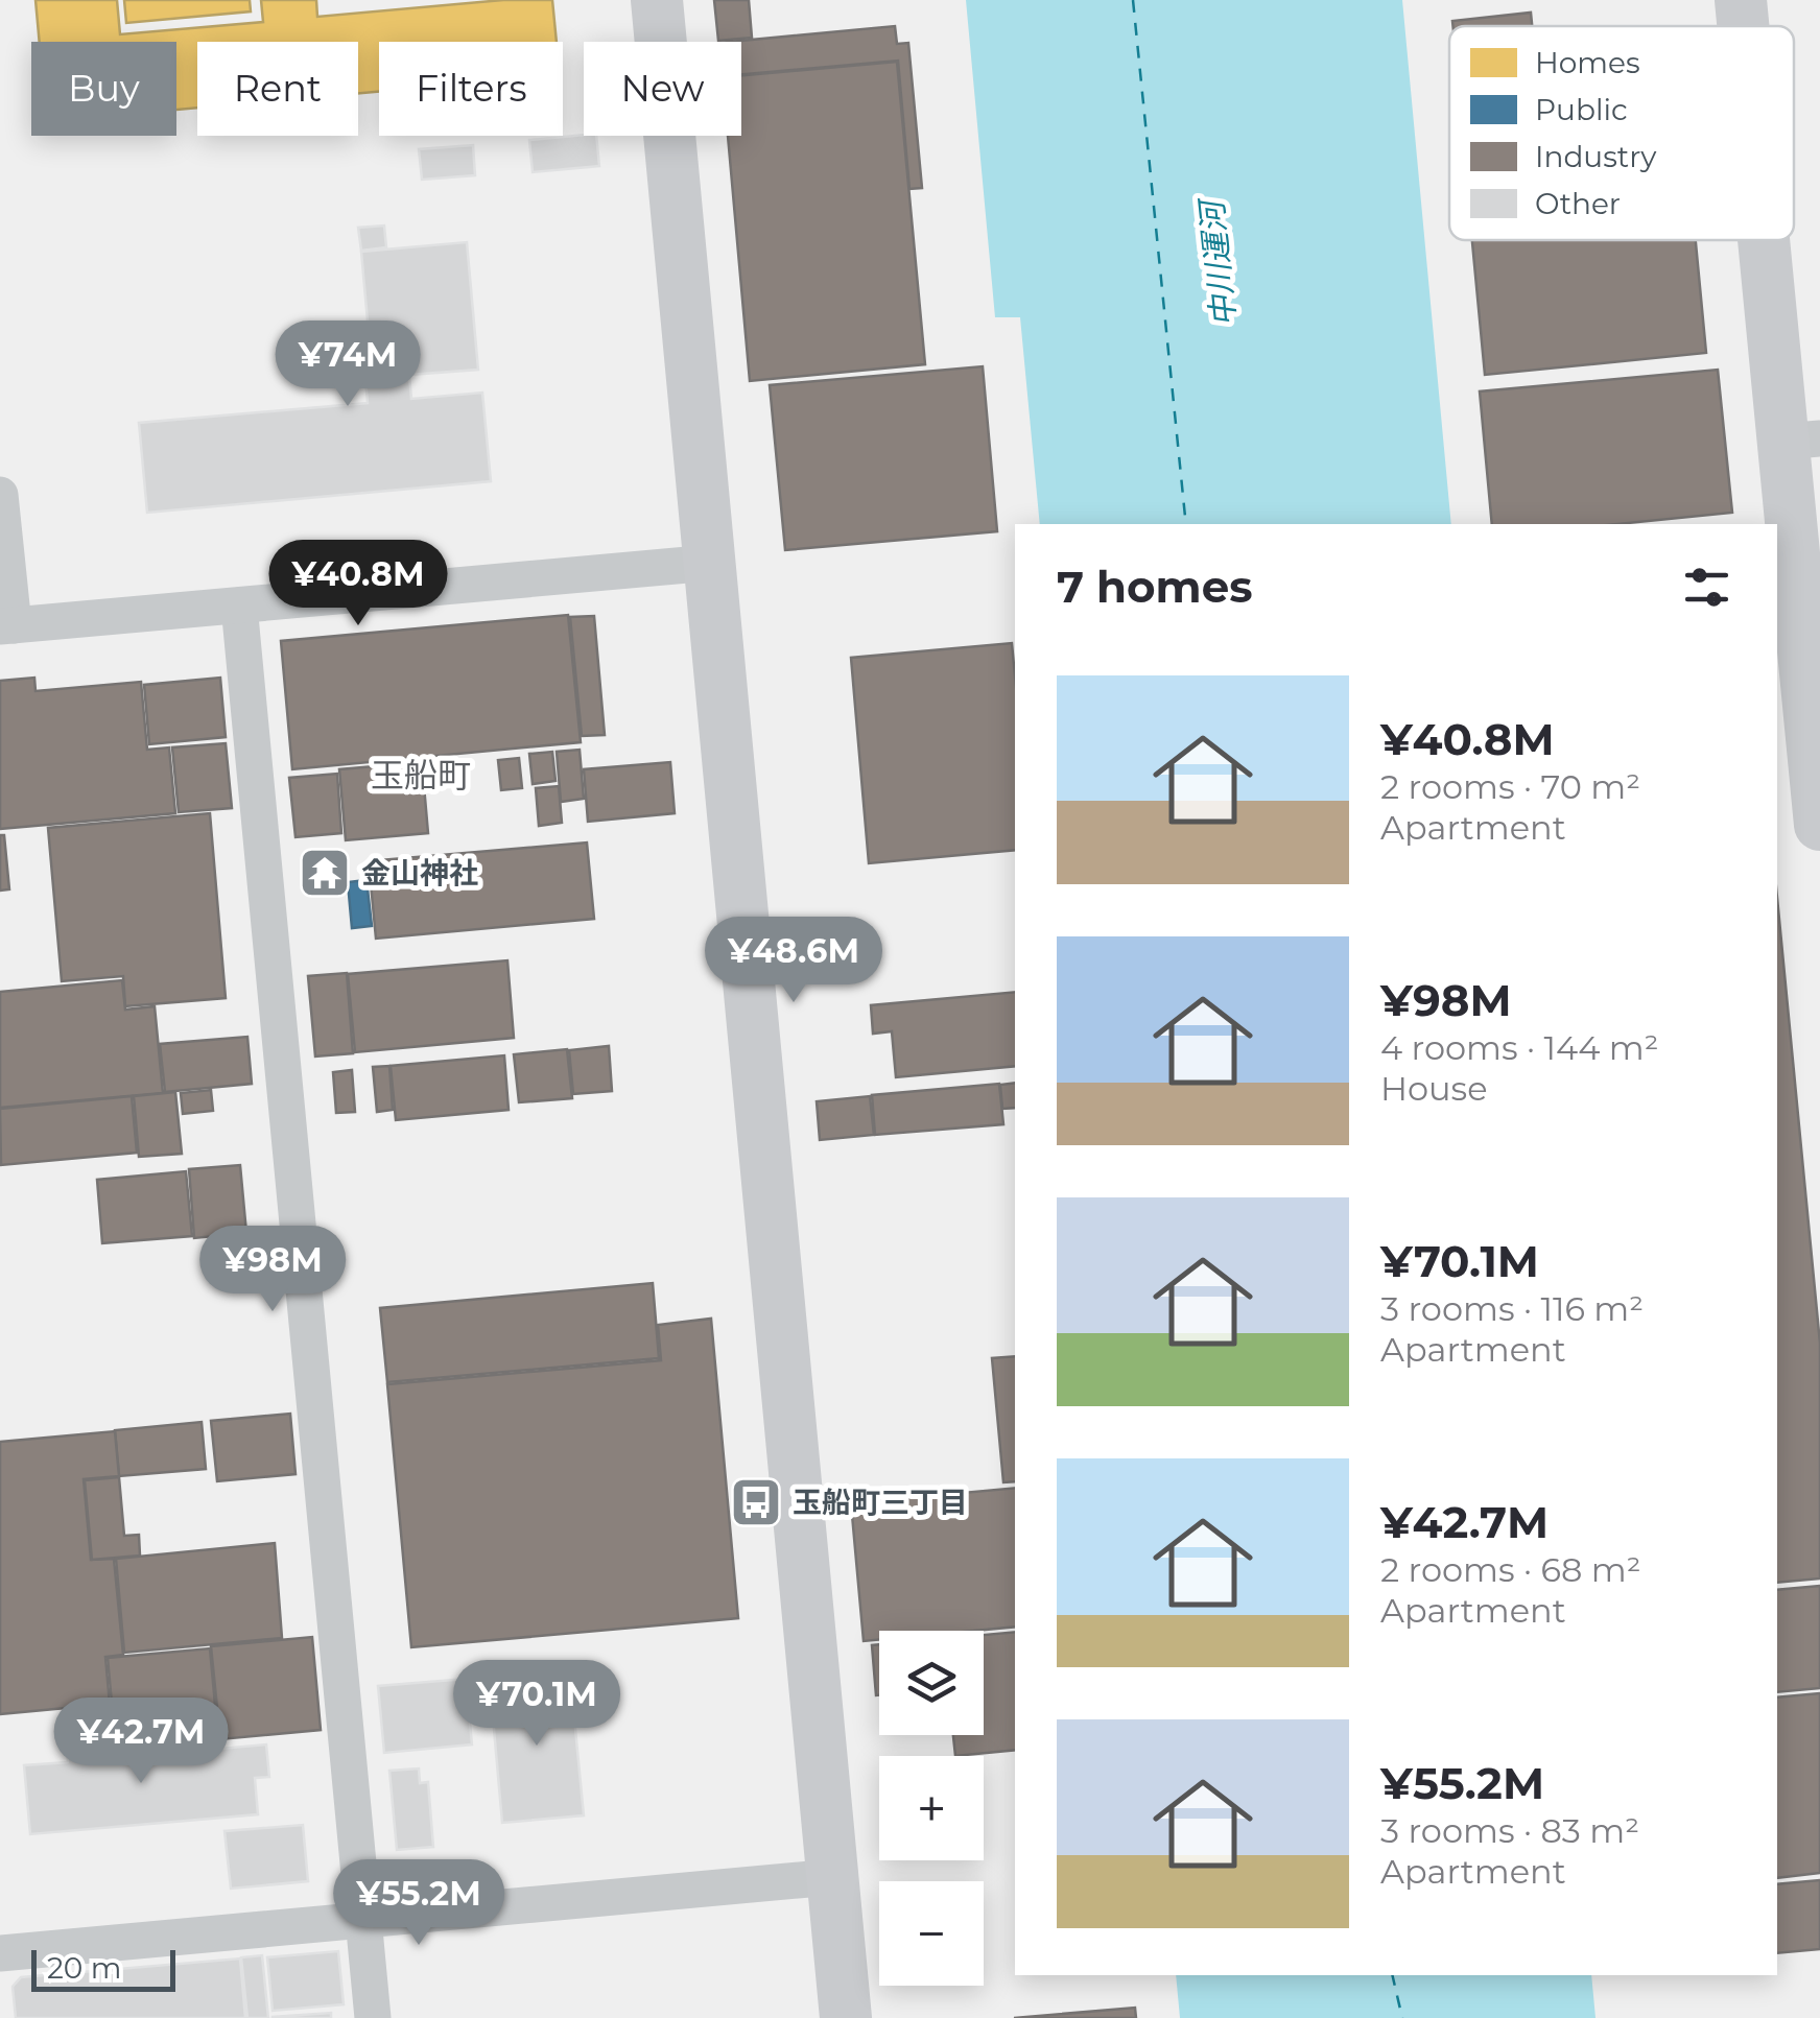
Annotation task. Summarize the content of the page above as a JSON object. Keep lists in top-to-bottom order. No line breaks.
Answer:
{"districts":["玉船町"],"water":["中川運河"],"places":{"temple":["金山神社"],"bus stop":["玉船町三丁目"]},"legend":["Homes","Public","Industry","Other"],"scale_bar":"20 m","page":{"chip":["Buy","Rent","Filters","New"],"price":["¥74M","¥40.8M","¥48.6M","¥98M","¥70.1M","¥42.7M","¥55.2M"],"heading":"7 homes","list":[{"name":"¥40.8M","note":"2 rooms · 70 m² · Apartment"},{"name":"¥98M","note":"4 rooms · 144 m² · House"},{"name":"¥70.1M","note":"3 rooms · 116 m² · Apartment"},{"name":"¥42.7M","note":"2 rooms · 68 m² · Apartment"},{"name":"¥55.2M","note":"3 rooms · 83 m² · Apartment"}],"map_buttons":["+","−"],"scale":"20 m"}}
